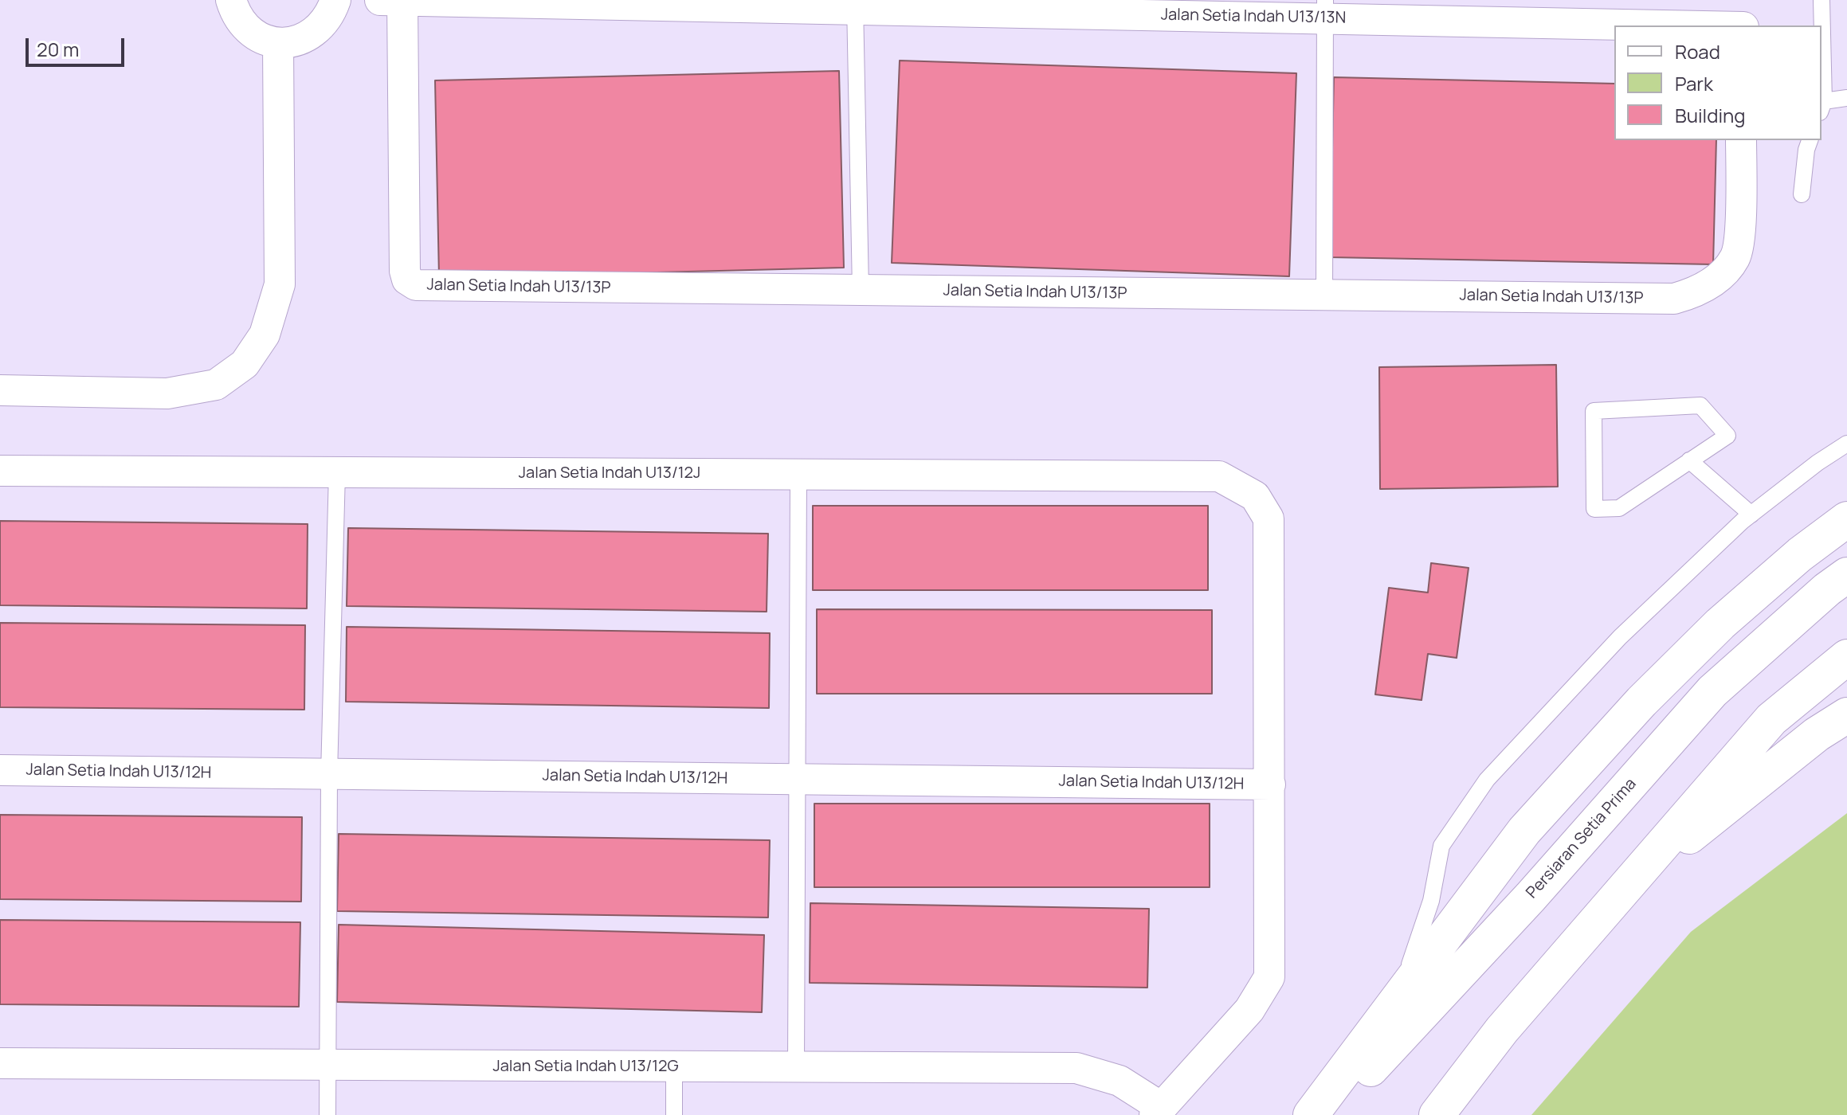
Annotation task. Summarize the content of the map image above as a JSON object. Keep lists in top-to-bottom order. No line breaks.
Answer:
{"streets":{"street":["Jalan Setia Indah U13/13N","Jalan Setia Indah U13/13P","Jalan Setia Indah U13/12J","Jalan Setia Indah U13/12H","Persiaran Setia Prima","Jalan Setia Indah U13/12G"]},"crossings":[["Jalan Setia Indah U13/13N","Jalan Setia Indah U13/13P"],["Jalan Setia Indah U13/12J","Jalan Setia Indah U13/12H"]],"legend":["Road","Park","Building"],"scale_bar":"20 m"}
